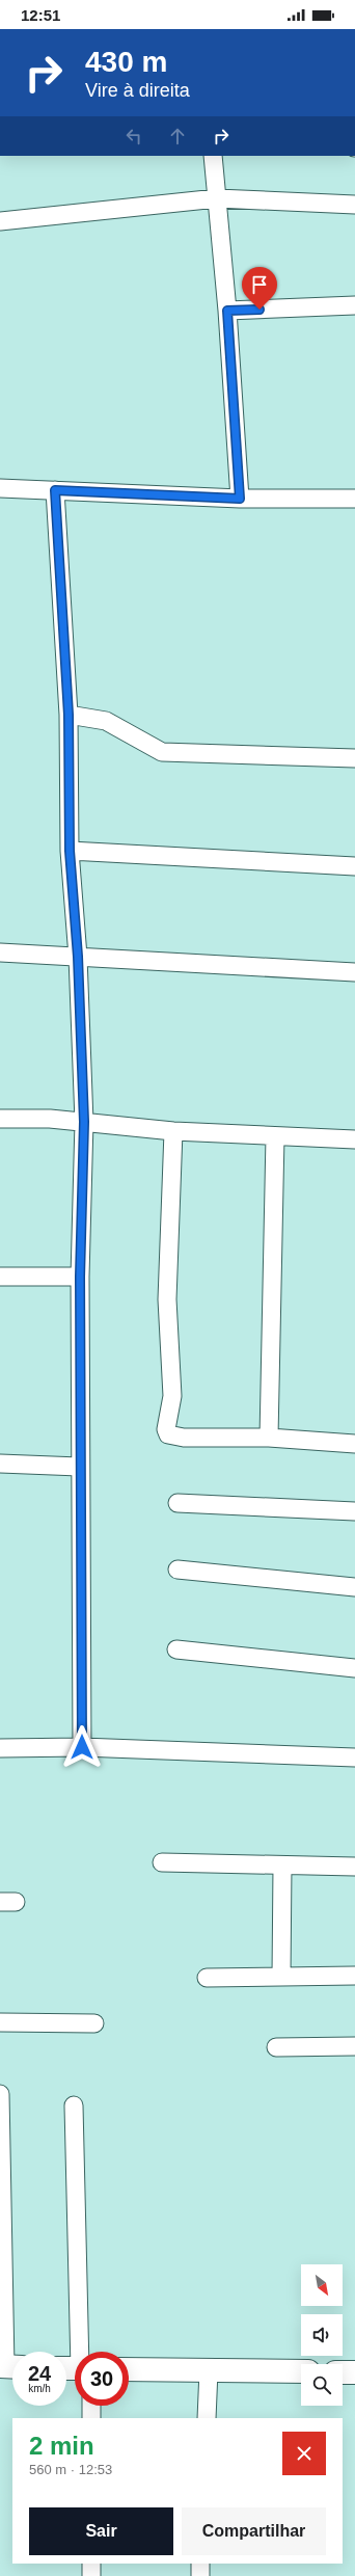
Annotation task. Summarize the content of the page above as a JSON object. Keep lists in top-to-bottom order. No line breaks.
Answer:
{"north":"bottom right","page":{"status":"12:51","turn":["430 m","Vire à direita"],"speed":"24 km/h","limit":"30","heading":["2 min","560 m · 12:53"],"buttons":["Sair","Compartilhar"]}}
